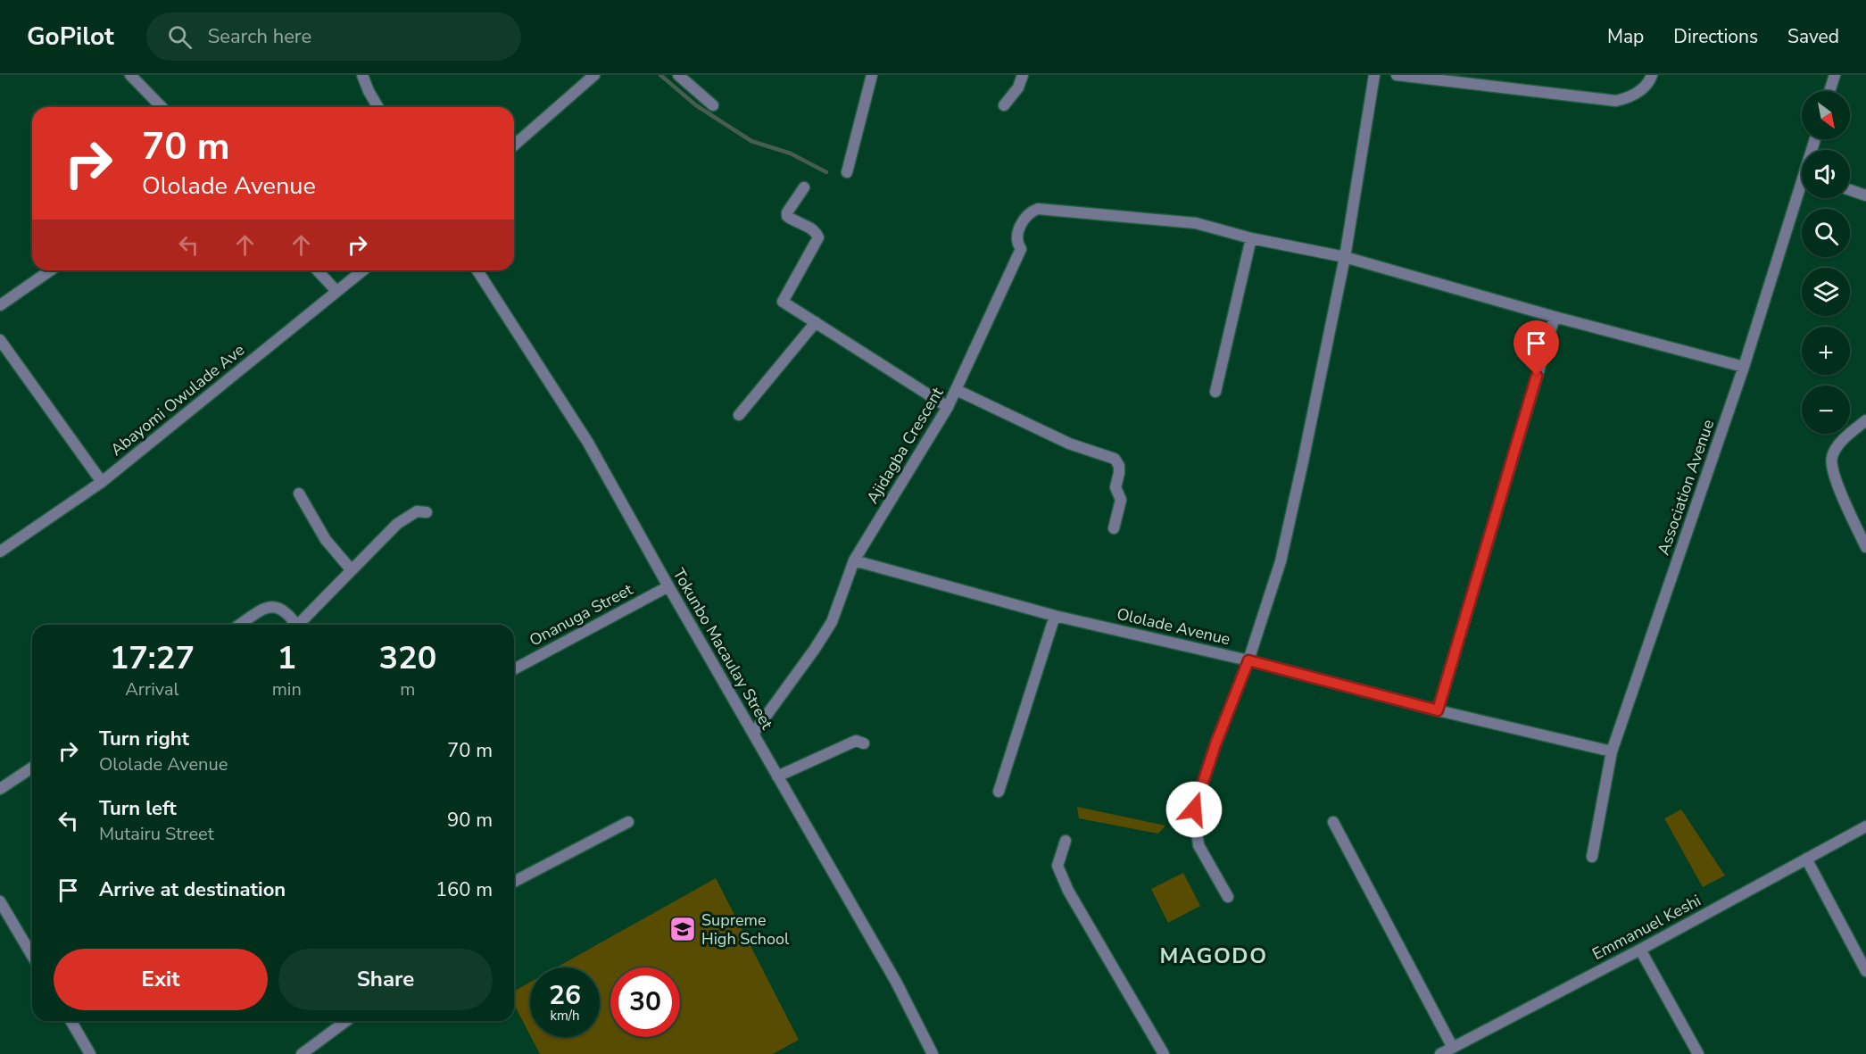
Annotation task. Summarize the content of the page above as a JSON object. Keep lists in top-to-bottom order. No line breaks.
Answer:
{"streets":{"street":["Abayomi Owulade Ave","Ajidagba Crescent","Association Avenue","Onanuga Street","Ololade Avenue","Tokunbo Macaulay Street","Emmanuel Keshi"]},"crossings":[["Ajidagba Crescent","Association Avenue"],["Ajidagba Crescent","Ololade Avenue"],["Ajidagba Crescent","Tokunbo Macaulay Street"],["Association Avenue","Ololade Avenue"],["Onanuga Street","Tokunbo Macaulay Street"]],"districts":["MAGODO"],"places":{"school or university":["Supreme High School"]},"north":"bottom right","page":{"header":"GoPilot","search":"Search here","nav":["Map","Directions","Saved"],"map_buttons":["+","−"],"turn":["70 m","Ololade Avenue"],"eta":["17:27","Arrival","1","min","320","m"],"list":[{"name":"Turn right","note":"Ololade Avenue","value":"70 m"},{"name":"Turn left","note":"Mutairu Street","value":"90 m"},{"name":"Arrive at destination","value":"160 m"}],"buttons":["Exit","Share"],"speed":"26 km/h","limit":"30"}}
